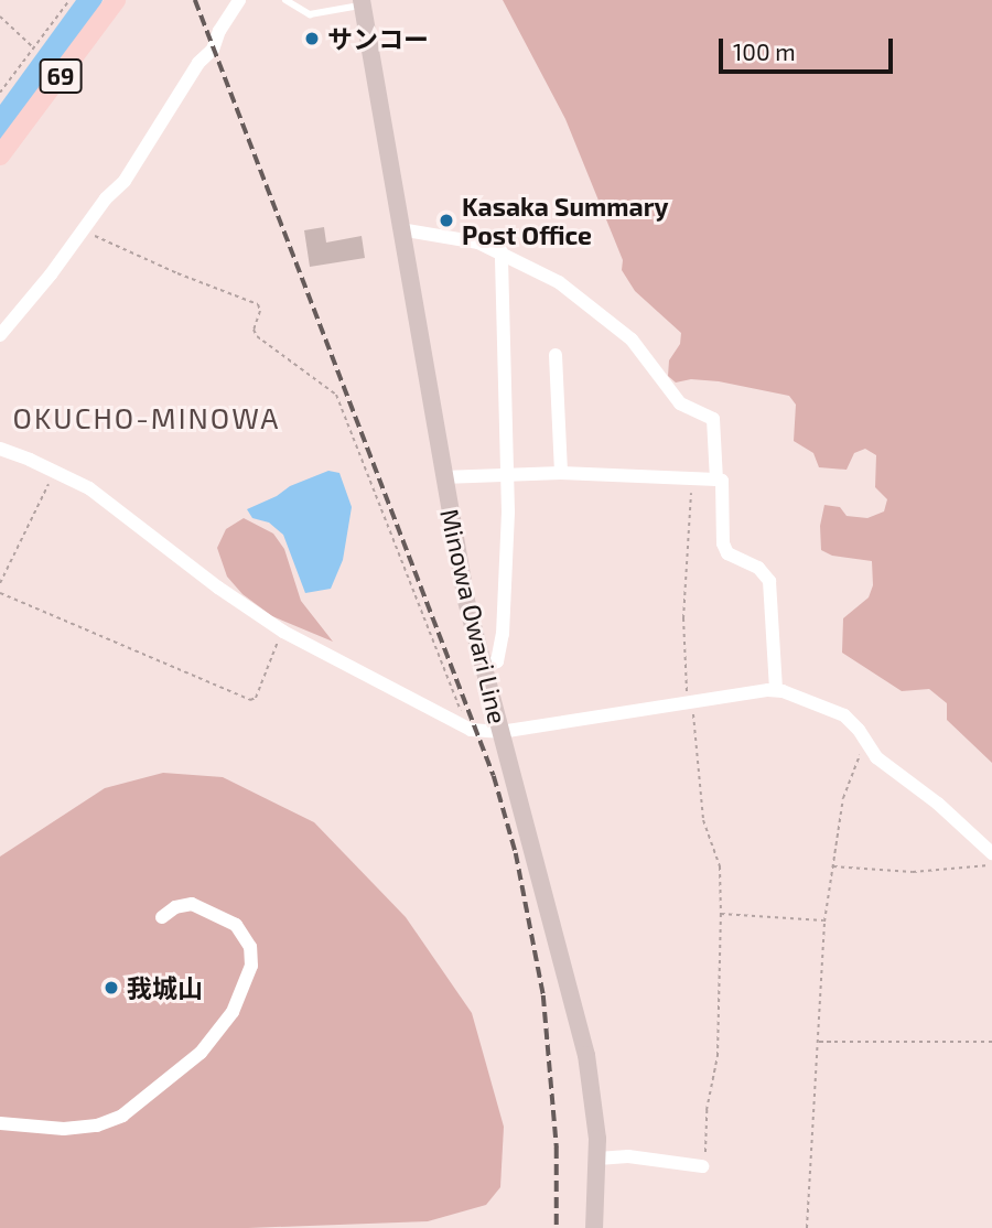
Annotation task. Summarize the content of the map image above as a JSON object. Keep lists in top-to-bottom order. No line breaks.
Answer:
{"streets":{"main road":["69","Minowa Owari Line"]},"districts":["OKUCHO-MINOWA"],"places":["サンコー","Kasaka Summary Post Office","我城山"],"scale_bar":"100 m"}
